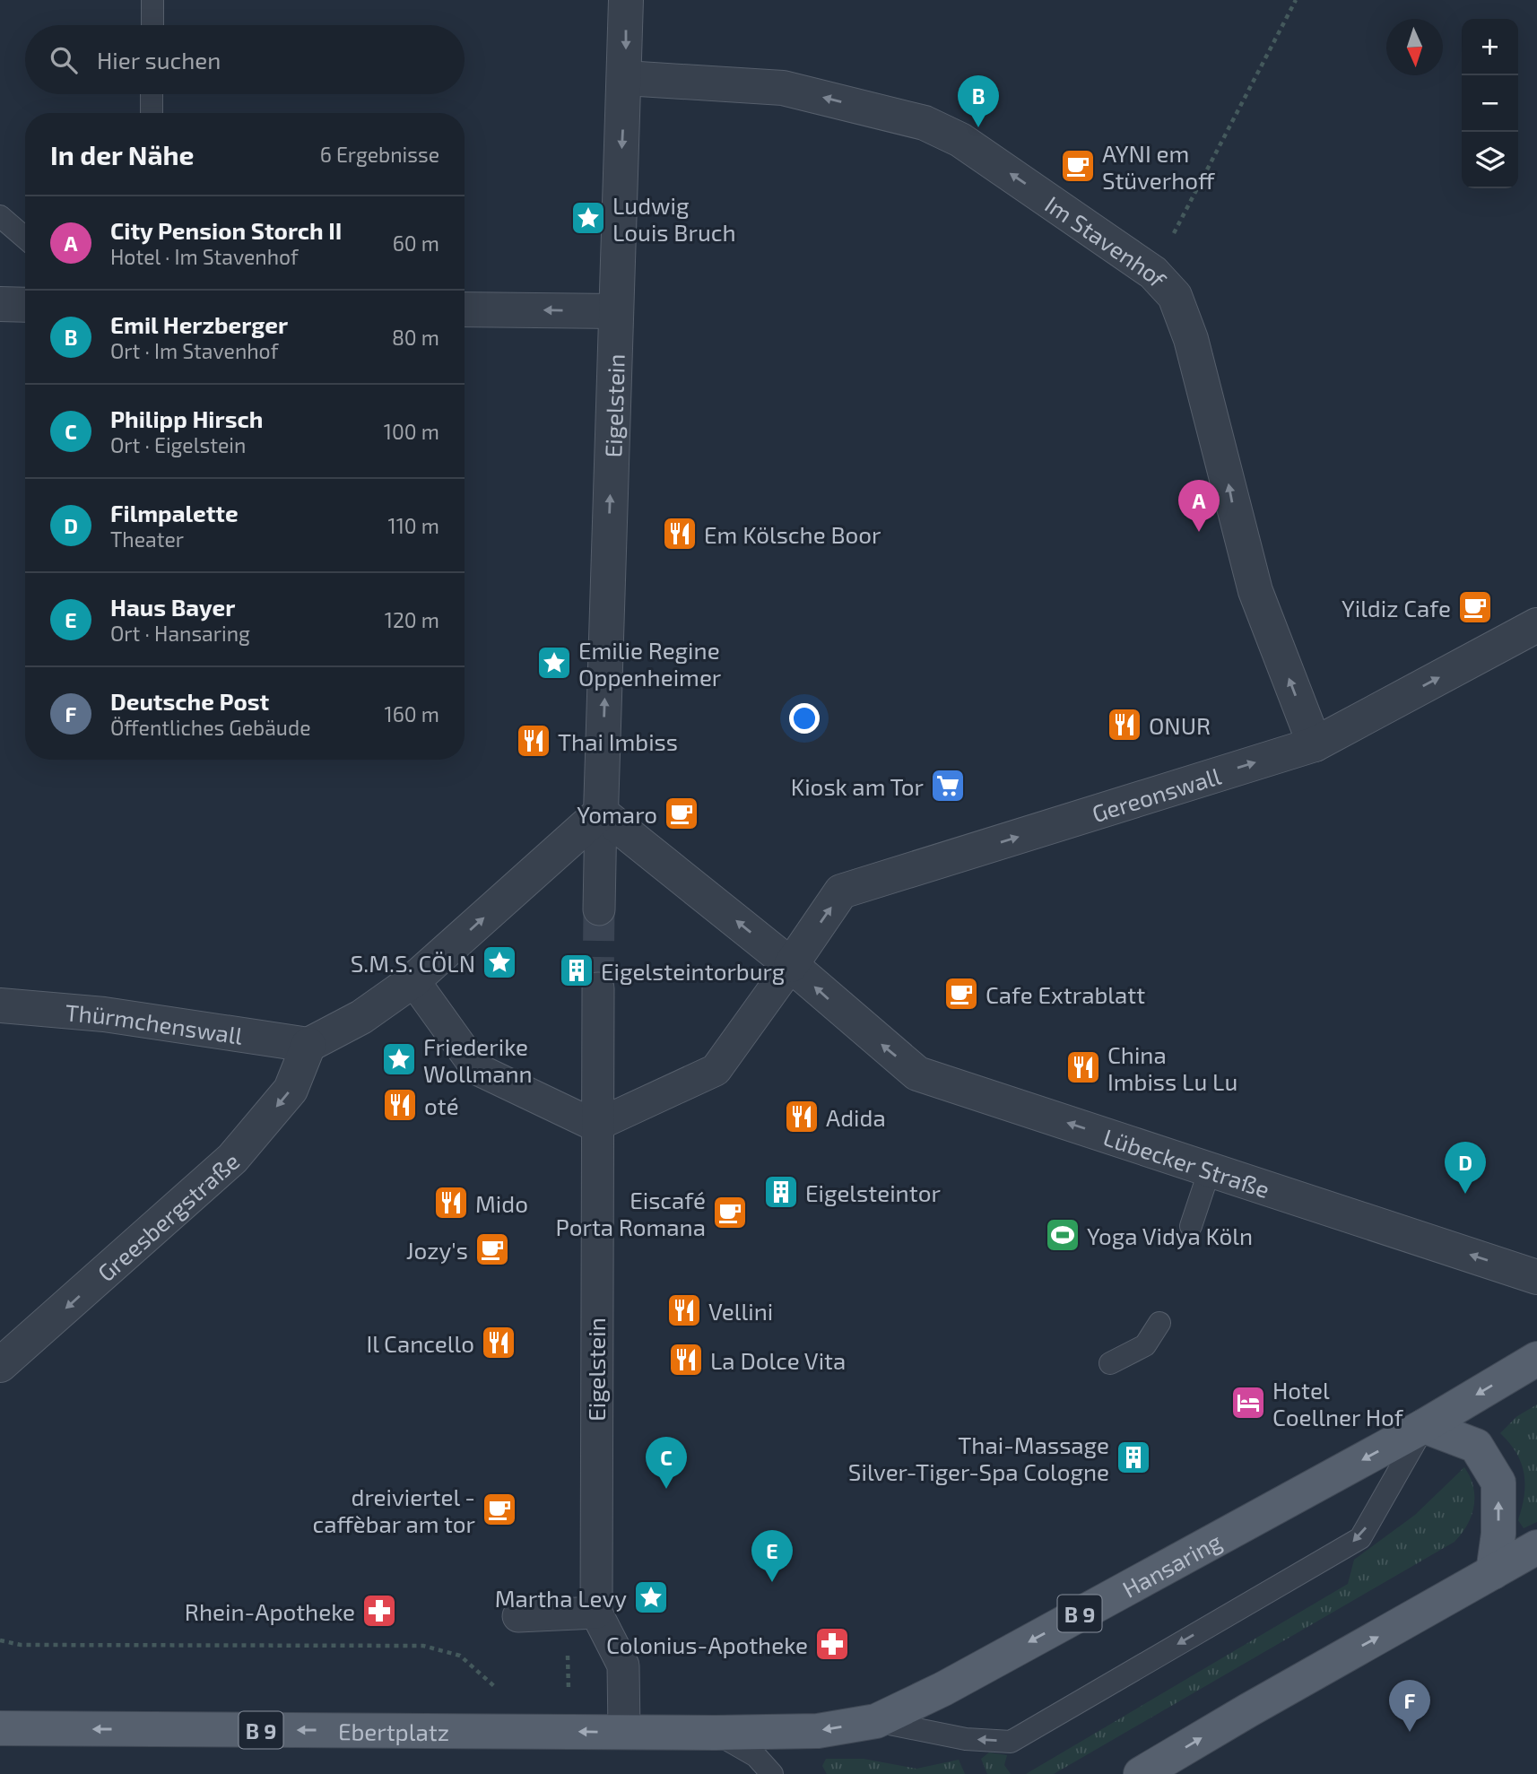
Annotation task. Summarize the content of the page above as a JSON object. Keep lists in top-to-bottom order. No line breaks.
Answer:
{"streets":{"main road":["Hansaring","B 9","Ebertplatz"],"street":["Im Stavenhof","Eigelstein","Gereonswall","Thürmchenswall","Lübecker Straße","Greesbergstraße"]},"crossings":[["Im Stavenhof","Eigelstein"],["Im Stavenhof","Gereonswall"],["Eigelstein","Ebertplatz"],["Gereonswall","Lübecker Straße"],["Thürmchenswall","Greesbergstraße"],["Hansaring","Ebertplatz"]],"one_way":["Im Stavenhof","Gereonswall","Lübecker Straße","Greesbergstraße","Ebertplatz"],"places":{"cafe":["AYNI em Stüverhoff","Yildiz Cafe","Yomaro","Cafe Extrablatt","Eiscafé Porta Romana","Jozy's","dreiviertel - caffèbar am tor"],"place":["Ludwig Louis Bruch","Emilie Regine Oppenheimer","S.M.S. CÖLN","Friederike Wollmann","Martha Levy"],"restaurant":["Em Kölsche Boor","ONUR","Thai Imbiss","China Imbiss Lu Lu","oté","Adida","Mido","Vellini","Il Cancello","La Dolce Vita"],"supermarket":["Kiosk am Tor"],"building":["Eigelsteintorburg","Eigelsteintor","Thai-Massage Silver-Tiger-Spa Cologne"],"sports":["Yoga Vidya Köln"],"hotel":["Hotel Coellner Hof"],"pharmacy":["Rhein-Apotheke","Colonius-Apotheke"]},"north":"bottom","page":{"map_buttons":["+","−"],"search":"Hier suchen","pins":["B","A","D","C","E","F"],"heading":["In der Nähe","6 Ergebnisse"],"list":[{"mark":"A","name":"City Pension Storch II","note":"Hotel · Im Stavenhof","value":"60 m"},{"mark":"B","name":"Emil Herzberger","note":"Ort · Im Stavenhof","value":"80 m"},{"mark":"C","name":"Philipp Hirsch","note":"Ort · Eigelstein","value":"100 m"},{"mark":"D","name":"Filmpalette","note":"Theater","value":"110 m"},{"mark":"E","name":"Haus Bayer","note":"Ort · Hansaring","value":"120 m"},{"mark":"F","name":"Deutsche Post","note":"Öffentliches Gebäude","value":"160 m"}]}}
